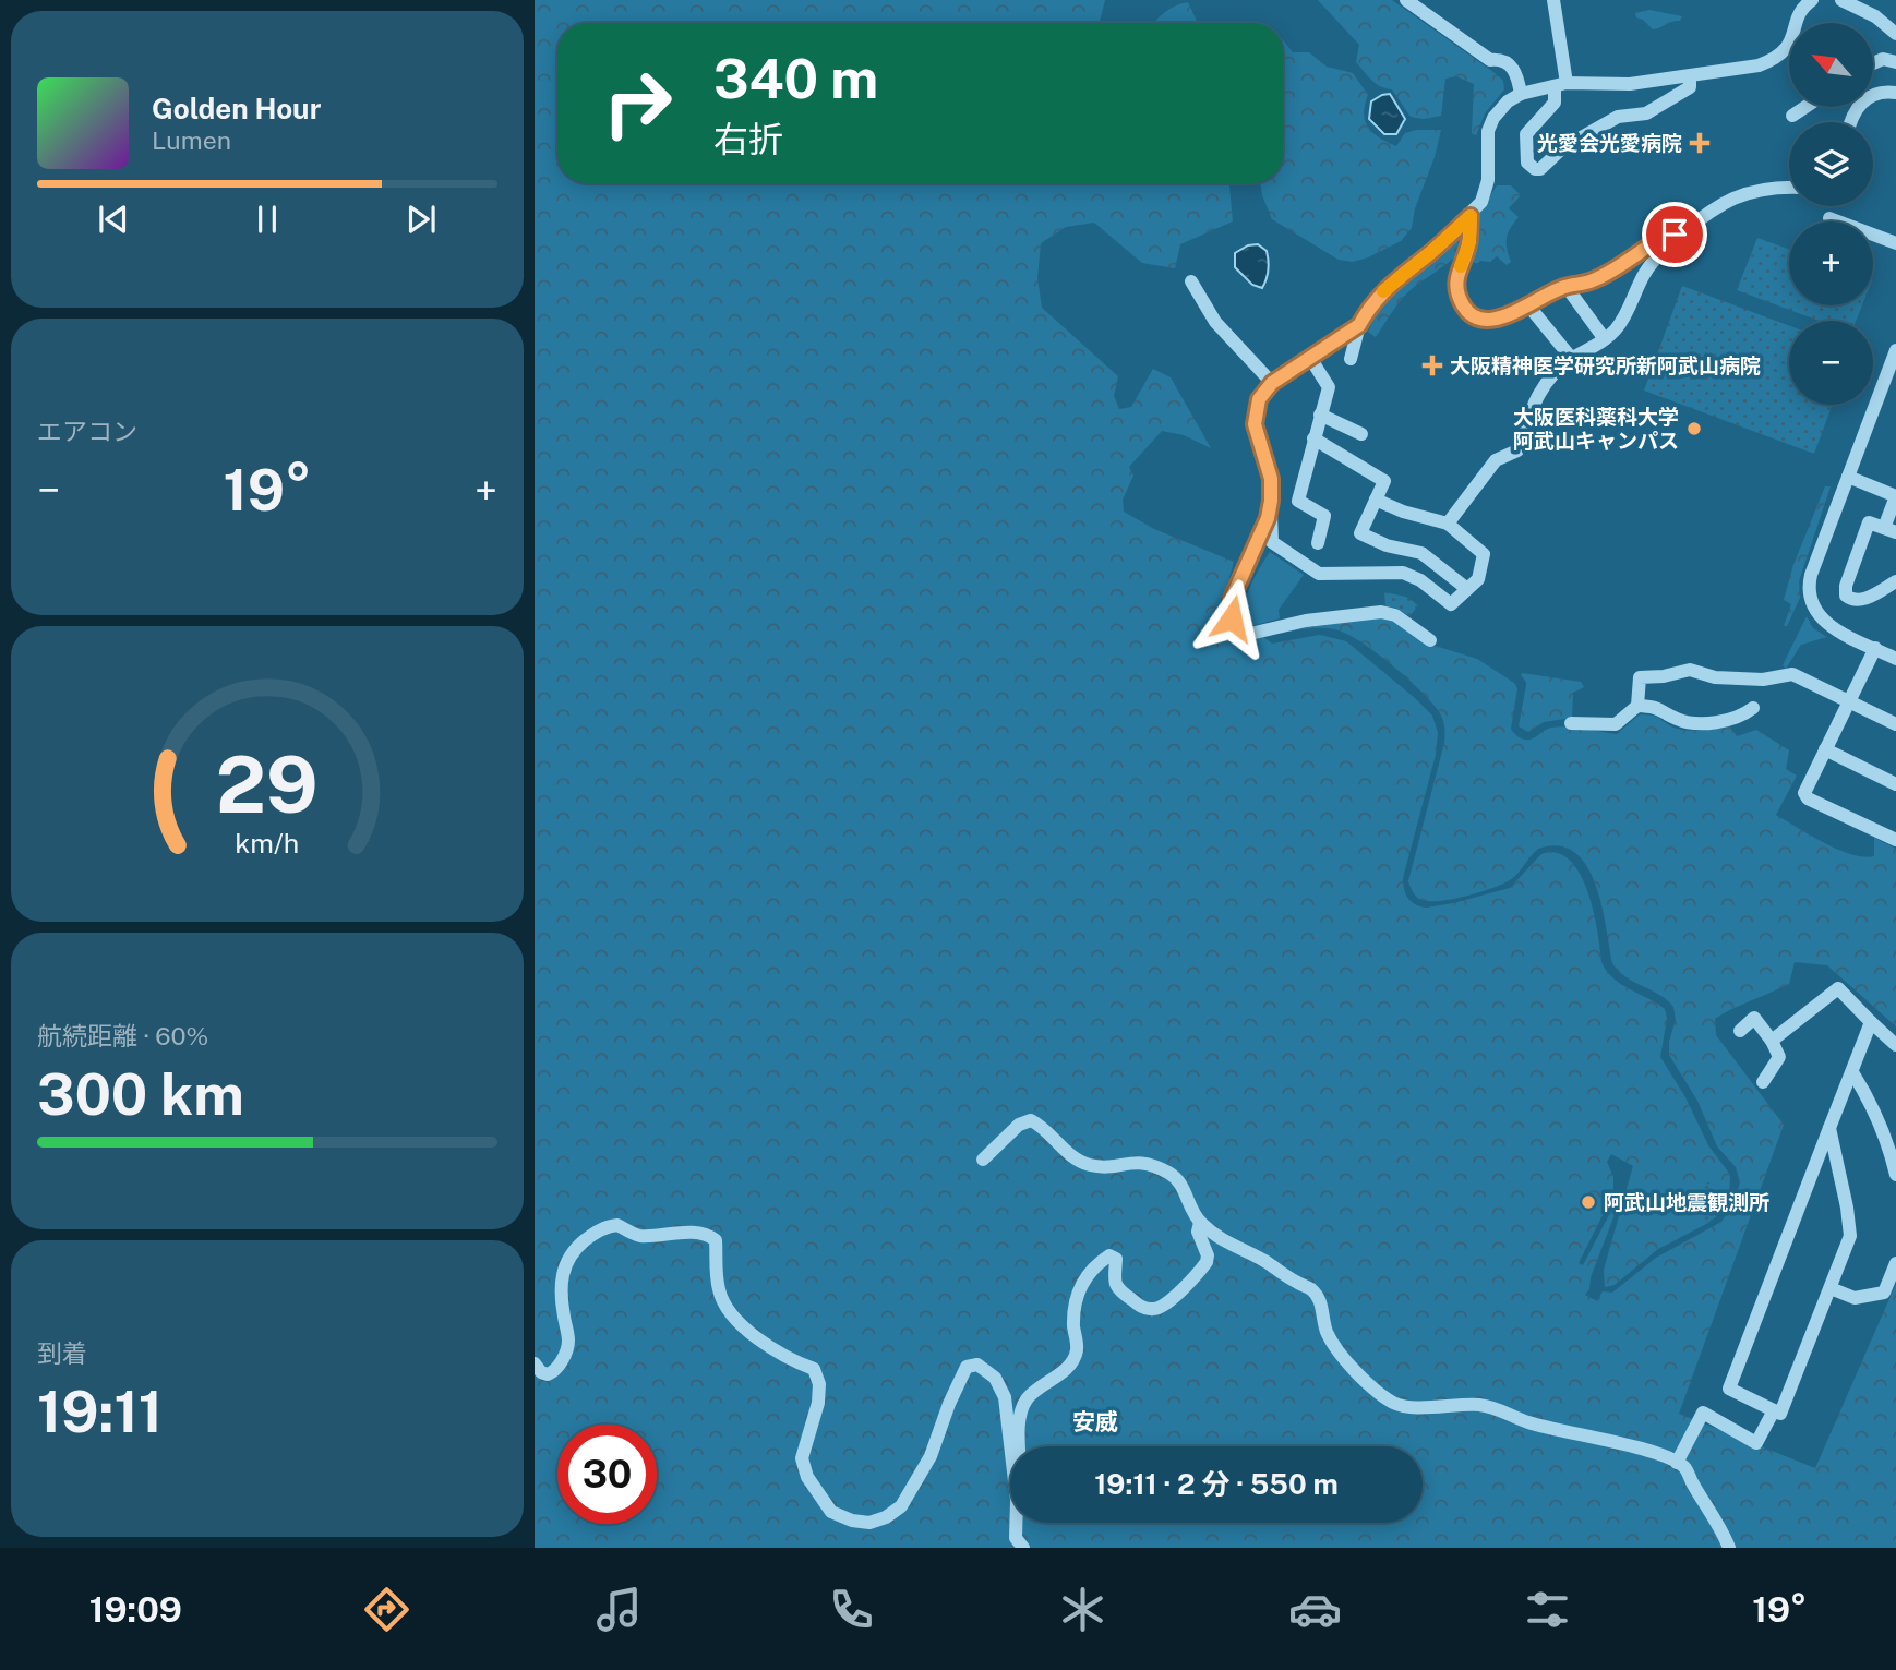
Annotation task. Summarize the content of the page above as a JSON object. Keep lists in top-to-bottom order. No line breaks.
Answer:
{"districts":["安威"],"places":{"health":["光愛会光愛病院","大阪精神医学研究所新阿武山病院"],"other":["大阪医科薬科大学 阿武山キャンパス","阿武山地震観測所"]},"north":"top left","page":{"map_buttons":["+","−"],"turn":["340 m","右折"],"song":["Golden Hour","Lumen"],"tile":["エアコン",["航続距離 · 60%","300 km"],["到着","19:11"]],"heat":["−","19°","+"],"limit":"30","trip":"19:11 · 2 分 · 550 m","tabs":["19:09","19°"],"gauge":["29","km/h"]}}
